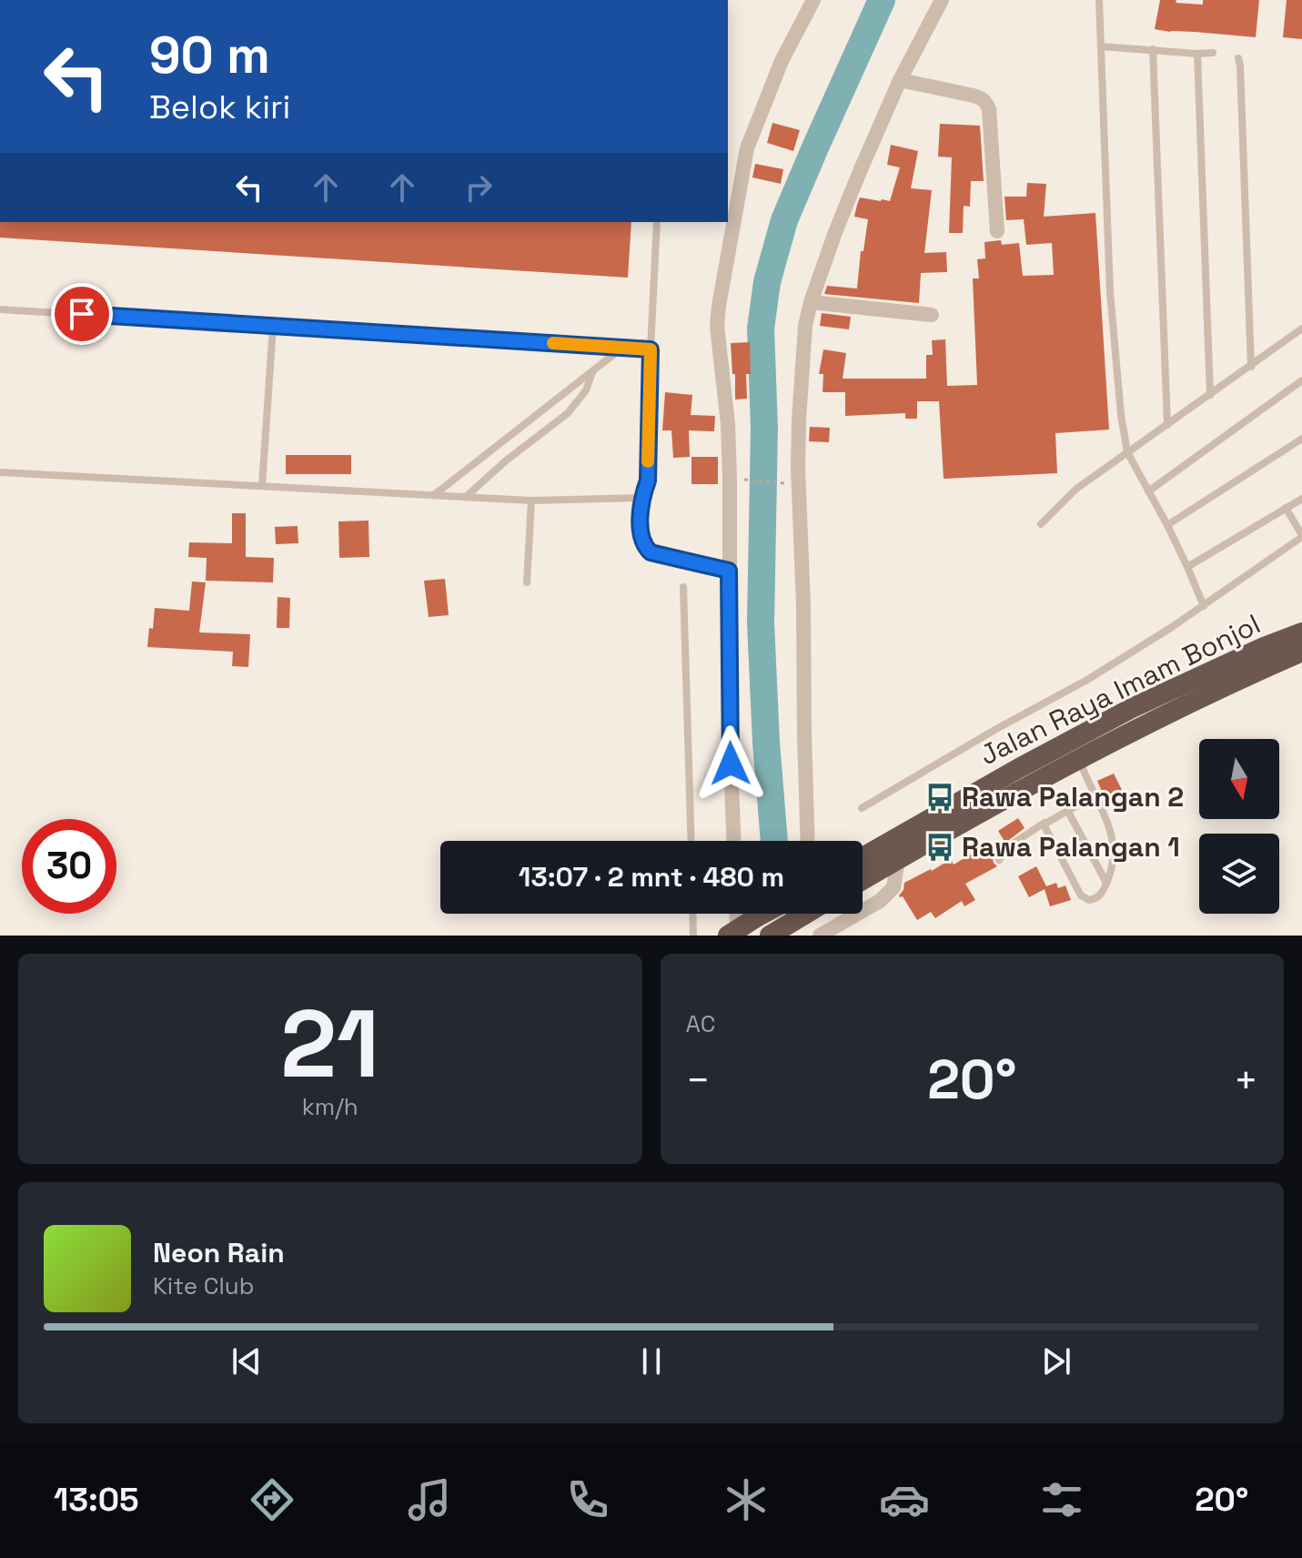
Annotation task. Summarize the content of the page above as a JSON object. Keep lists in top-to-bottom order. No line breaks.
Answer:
{"streets":{"highway":["Jalan Raya Imam Bonjol"]},"places":{"bus stop":["Rawa Palangan 2","Rawa Palangan 1"]},"north":"bottom","page":{"turn":["90 m","Belok kiri"],"limit":"30","trip":"13:07 · 2 mnt · 480 m","tile":[["21","km/h"],"AC"],"heat":["−","20°","+"],"song":["Neon Rain","Kite Club"],"tabs":["13:05","20°"]}}
